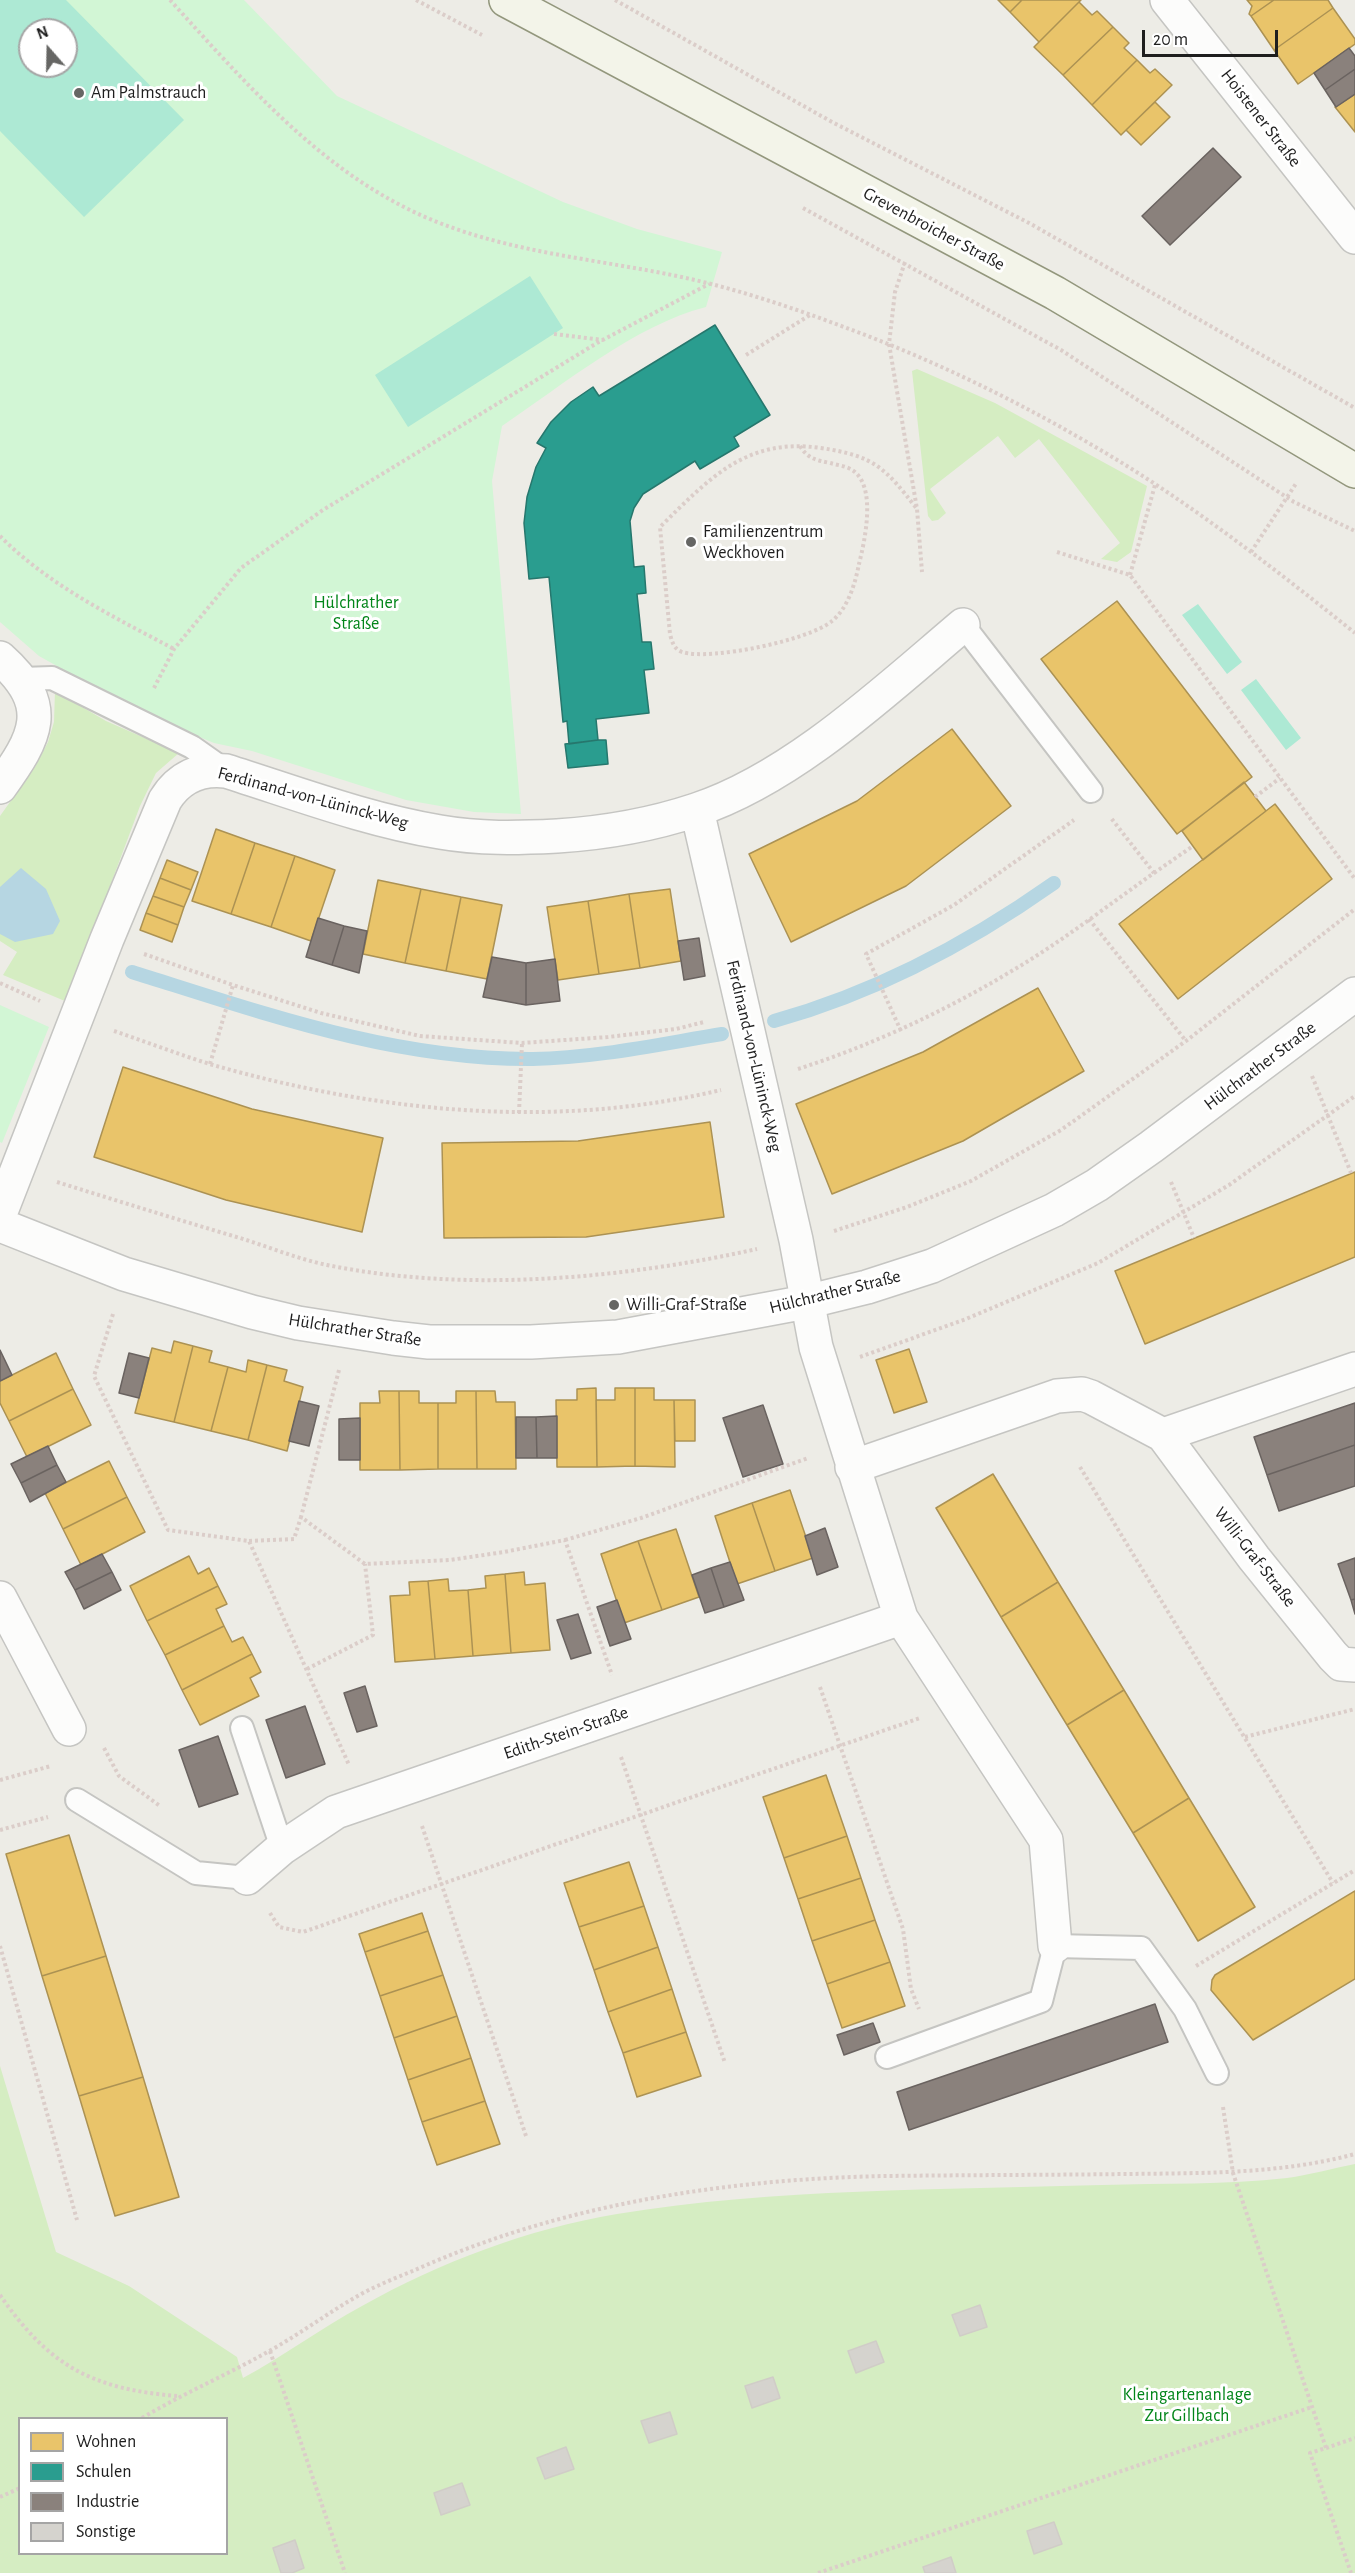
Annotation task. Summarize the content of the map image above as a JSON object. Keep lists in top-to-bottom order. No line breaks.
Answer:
{"streets":{"main road":["Grevenbroicher Straße"],"street":["Hoistener Straße","Ferdinand-von-Lüninck-Weg","Hülchrather Straße","Willi-Graf-Straße","Edith-Stein-Straße"]},"crossings":[["Ferdinand-von-Lüninck-Weg","Hülchrather Straße"]],"parks":["Hülchrather Straße","Kleingartenanlage Zur Gillbach"],"places":["Am Palmstrauch","Familienzentrum Weckhoven","Willi-Graf-Straße"],"legend":["Wohnen","Schulen","Industrie","Sonstige"],"scale_bar":"20 m","north":"top"}
